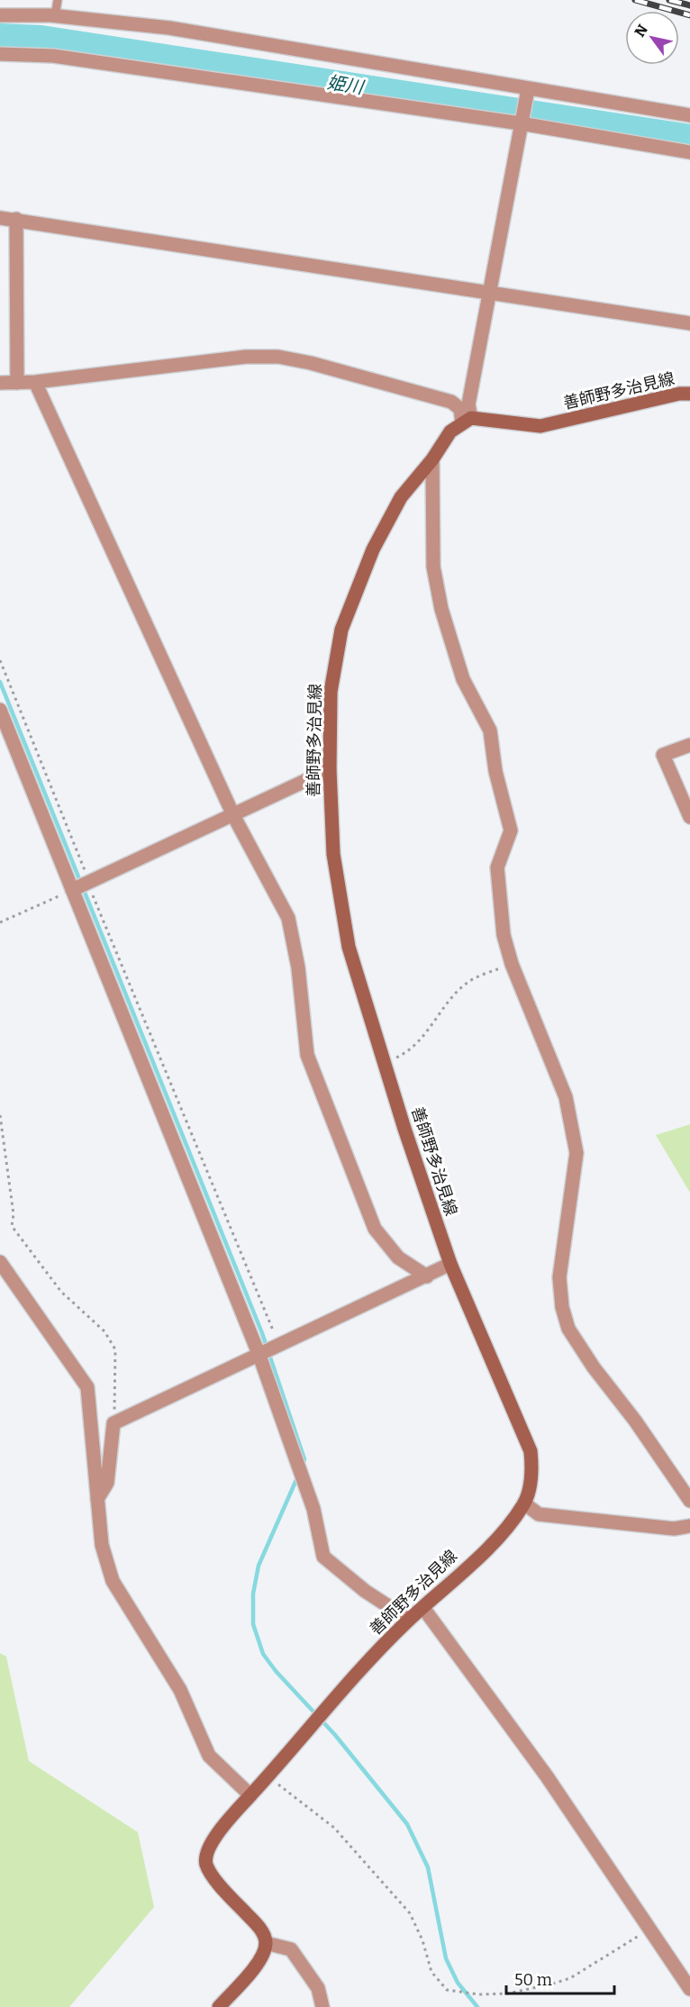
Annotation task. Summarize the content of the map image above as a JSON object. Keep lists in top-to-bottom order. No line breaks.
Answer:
{"streets":{"main road":["善師野多治見線"]},"water":["姫川"],"scale_bar":"50 m","north":"top left"}
